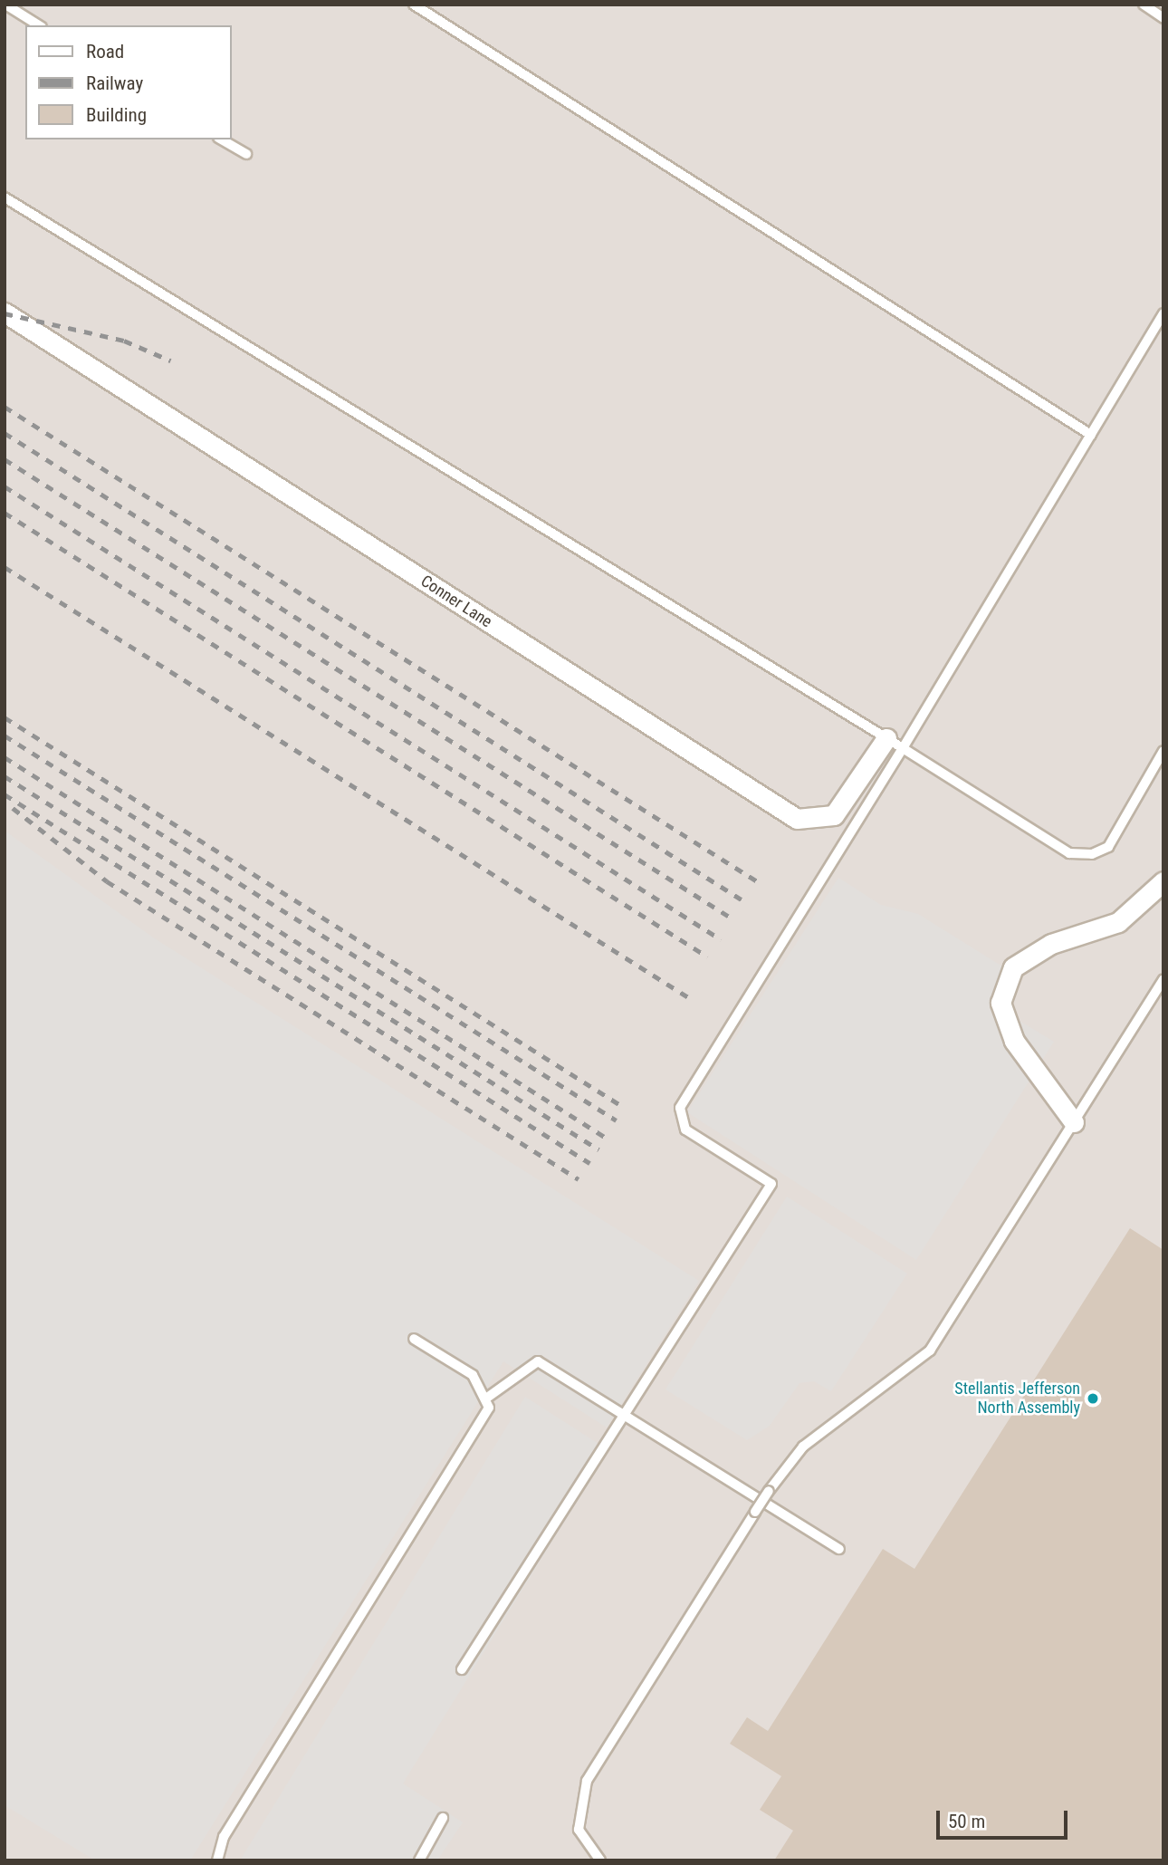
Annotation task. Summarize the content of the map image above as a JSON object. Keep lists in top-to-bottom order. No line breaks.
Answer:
{"streets":{"street":["Conner Lane"]},"places":["Stellantis Jefferson North Assembly"],"legend":["Road","Railway","Building"],"scale_bar":"50 m"}
